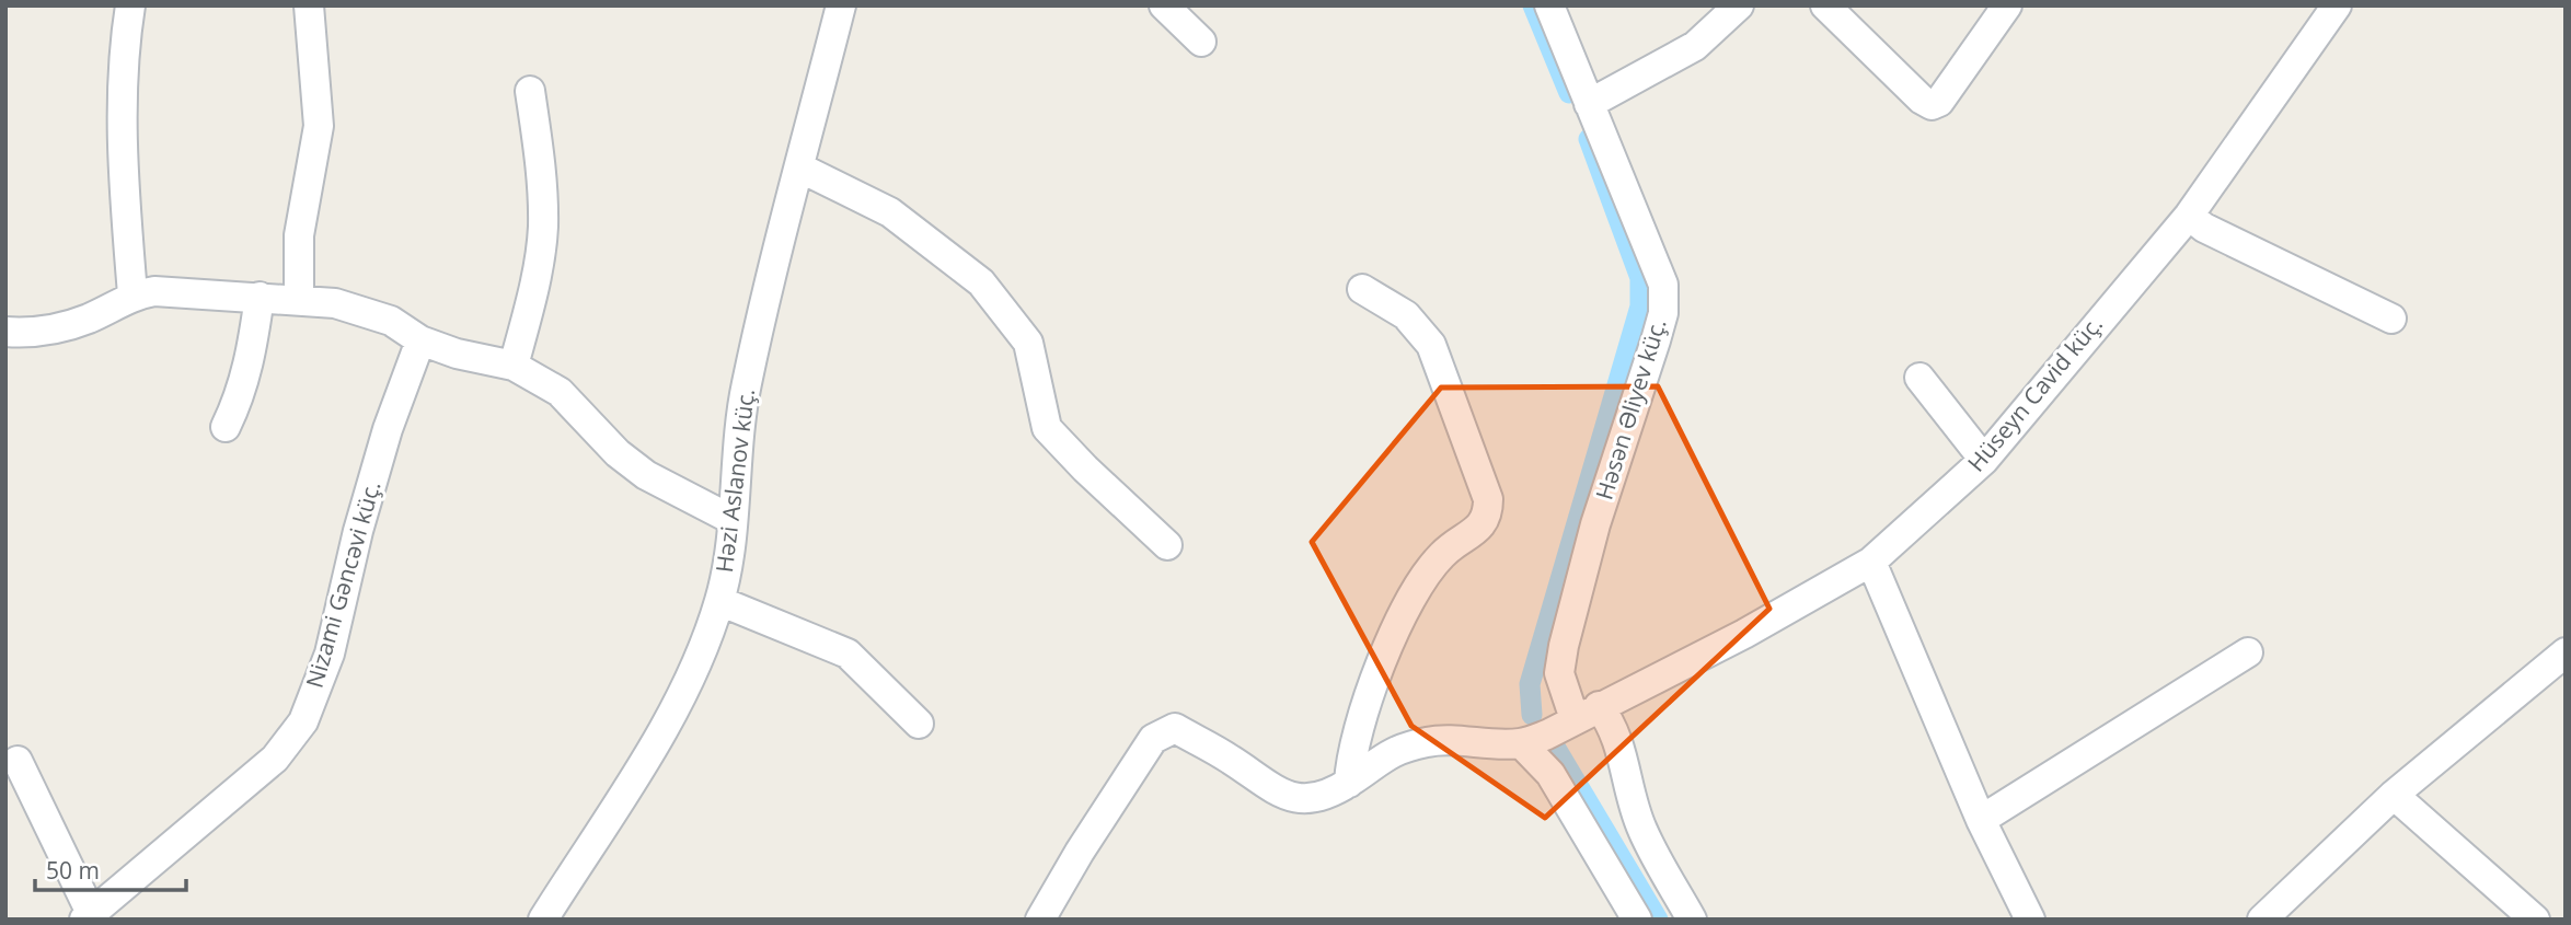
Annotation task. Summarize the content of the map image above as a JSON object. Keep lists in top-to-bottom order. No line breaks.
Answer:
{"streets":{"street":["Hüseyn Cavid küç.","Həsən Əliyev küç.","Həzi Aslanov küç.","Nizami Gəncəvi küç."]},"crossings":[["Hüseyn Cavid küç.","Həsən Əliyev küç."]],"scale_bar":"50 m"}
